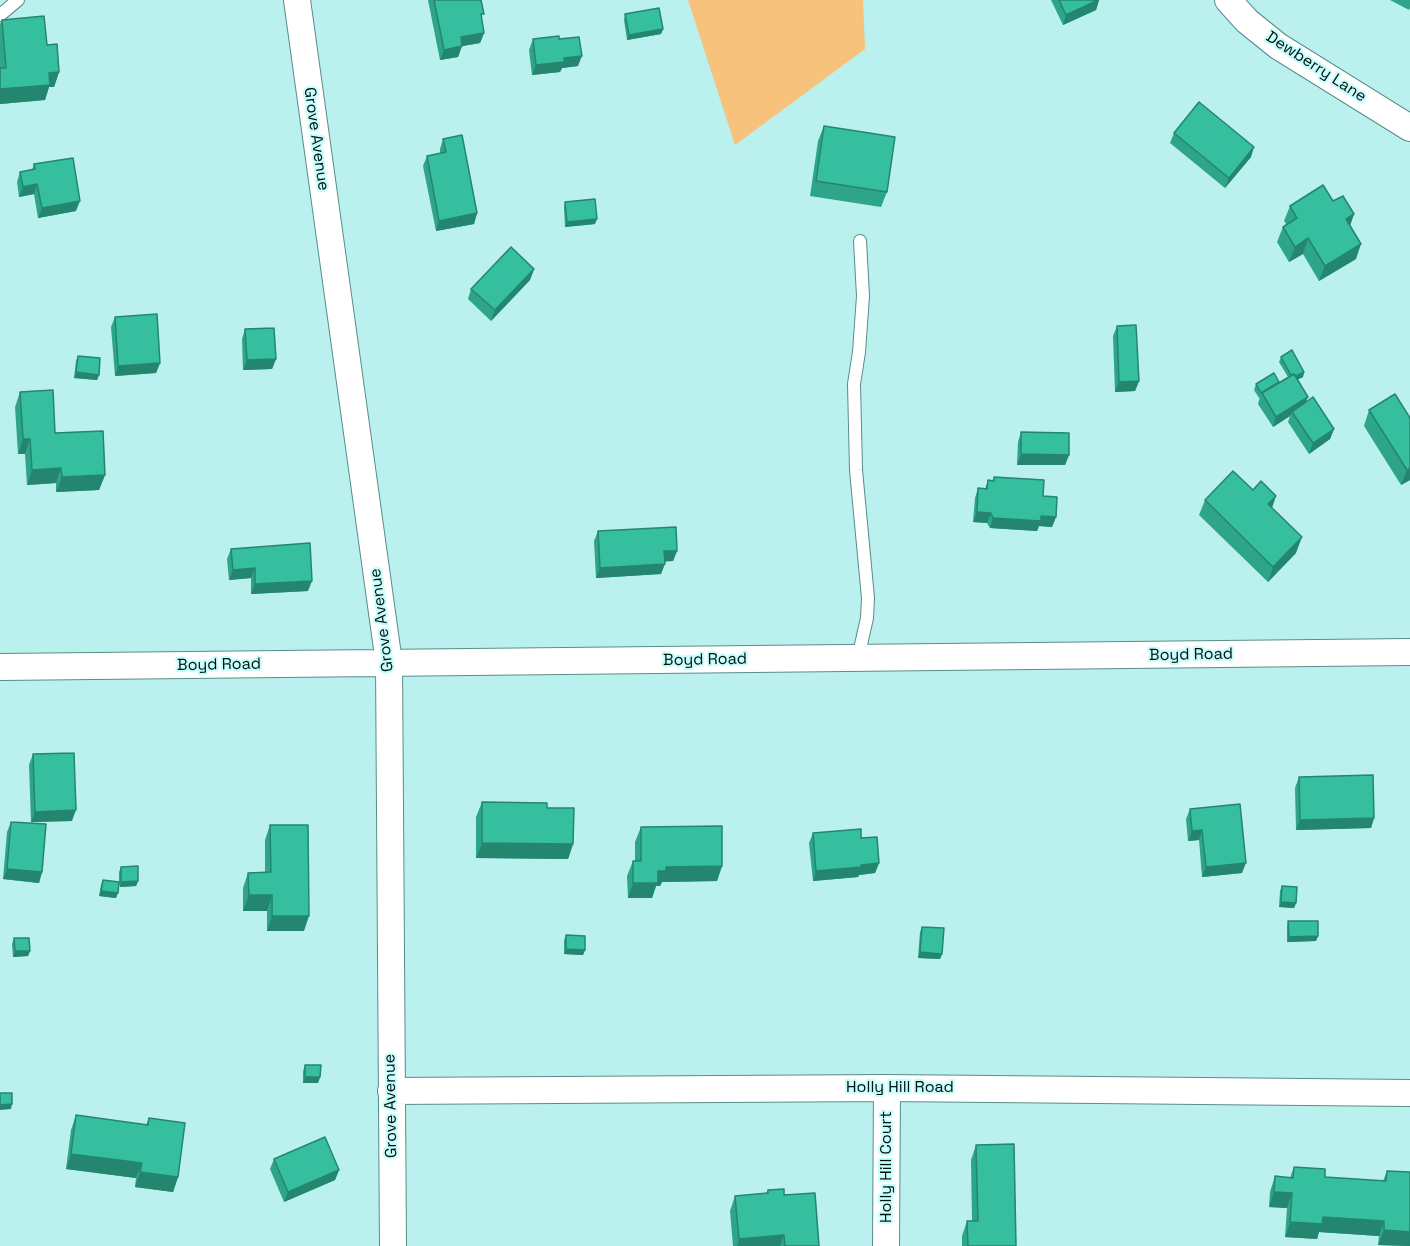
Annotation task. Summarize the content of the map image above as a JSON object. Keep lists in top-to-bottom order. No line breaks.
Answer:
{"streets":{"street":["Dewberry Lane","Grove Avenue","Boyd Road","Holly Hill Road","Holly Hill Court"]},"crossings":[["Grove Avenue","Boyd Road"],["Grove Avenue","Holly Hill Road"],["Holly Hill Road","Holly Hill Court"]]}
